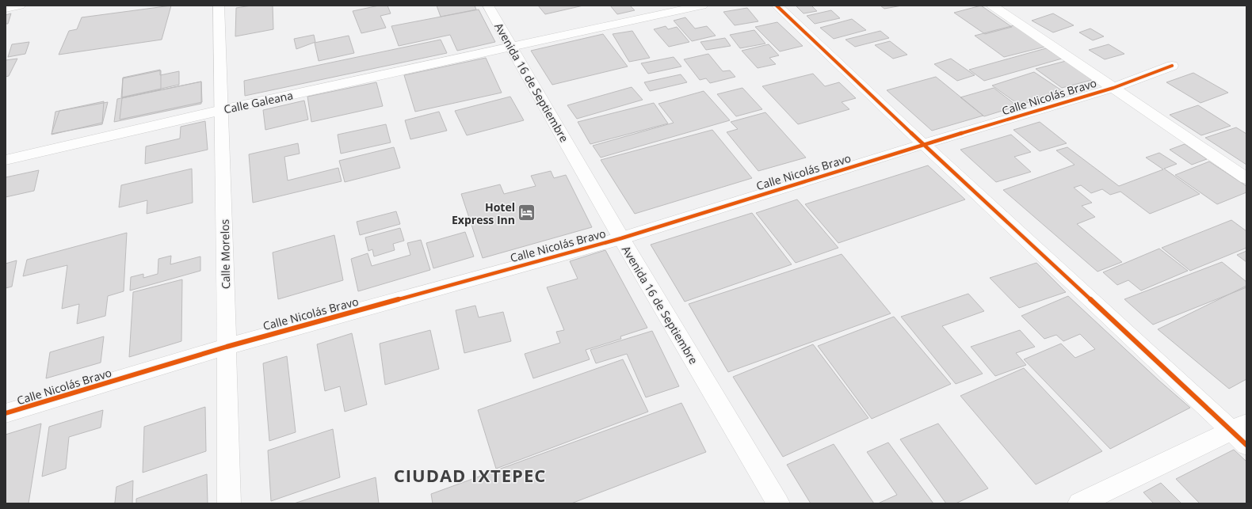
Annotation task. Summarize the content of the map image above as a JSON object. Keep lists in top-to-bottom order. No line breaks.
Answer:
{"streets":{"street":["Avenida 16 de Septiembre","Calle Nicolás Bravo","Calle Galeana","Calle Morelos"]},"crossings":[["Avenida 16 de Septiembre","Calle Nicolás Bravo"],["Avenida 16 de Septiembre","Calle Galeana"],["Calle Nicolás Bravo","Calle Morelos"],["Calle Galeana","Calle Morelos"]],"districts":["CIUDAD IXTEPEC"],"places":{"hotel":["Hotel Express Inn"]}}
